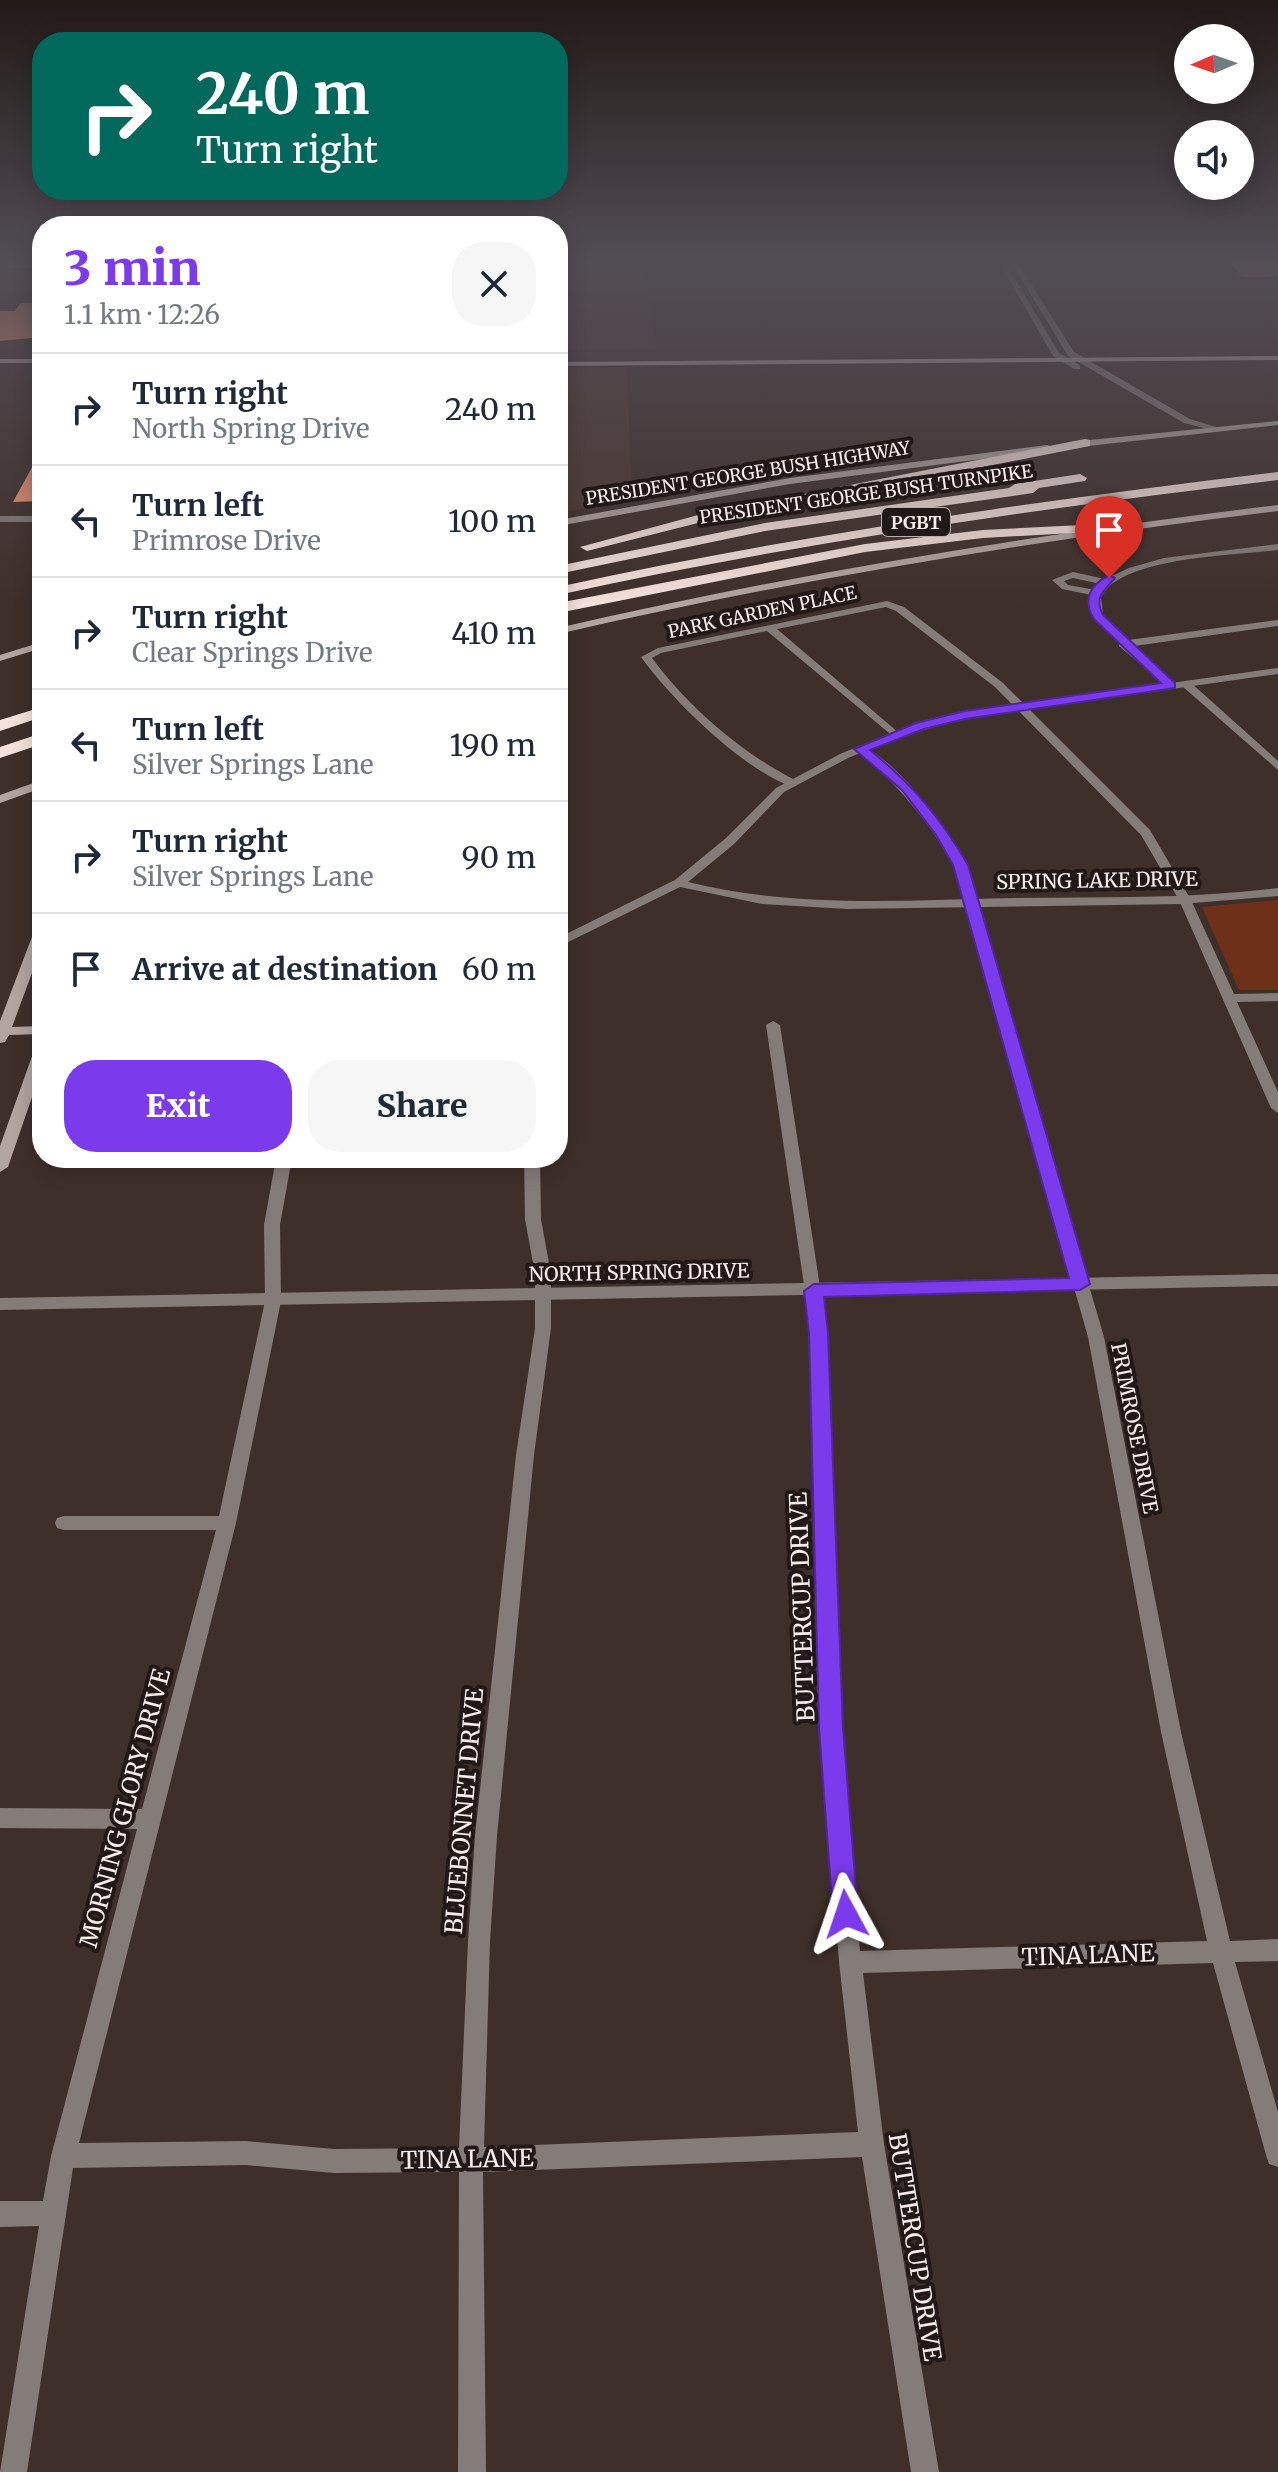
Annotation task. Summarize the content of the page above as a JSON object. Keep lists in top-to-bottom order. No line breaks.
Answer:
{"streets":{"highway":["PRESIDENT GEORGE BUSH TURNPIKE","PGBT"],"main road":["PRESIDENT GEORGE BUSH HIGHWAY"],"street":["PARK GARDEN PLACE","SPRING LAKE DRIVE","NORTH SPRING DRIVE","PRIMROSE DRIVE","BUTTERCUP DRIVE","MORNING GLORY DRIVE","BLUEBONNET DRIVE","TINA LANE"]},"crossings":[["SPRING LAKE DRIVE","PRIMROSE DRIVE"],["NORTH SPRING DRIVE","PRIMROSE DRIVE"],["NORTH SPRING DRIVE","BUTTERCUP DRIVE"],["NORTH SPRING DRIVE","MORNING GLORY DRIVE"],["NORTH SPRING DRIVE","BLUEBONNET DRIVE"],["PRIMROSE DRIVE","TINA LANE"],["BUTTERCUP DRIVE","TINA LANE"],["MORNING GLORY DRIVE","TINA LANE"],["BLUEBONNET DRIVE","TINA LANE"]],"north":"left","page":{"turn":["240 m","Turn right"],"heading":["3 min","1.1 km · 12:26"],"list":[{"name":"Turn right","note":"North Spring Drive","value":"240 m"},{"name":"Turn left","note":"Primrose Drive","value":"100 m"},{"name":"Turn right","note":"Clear Springs Drive","value":"410 m"},{"name":"Turn left","note":"Silver Springs Lane","value":"190 m"},{"name":"Turn right","note":"Silver Springs Lane","value":"90 m"},{"name":"Arrive at destination","value":"60 m"}],"buttons":["Exit","Share"]}}
